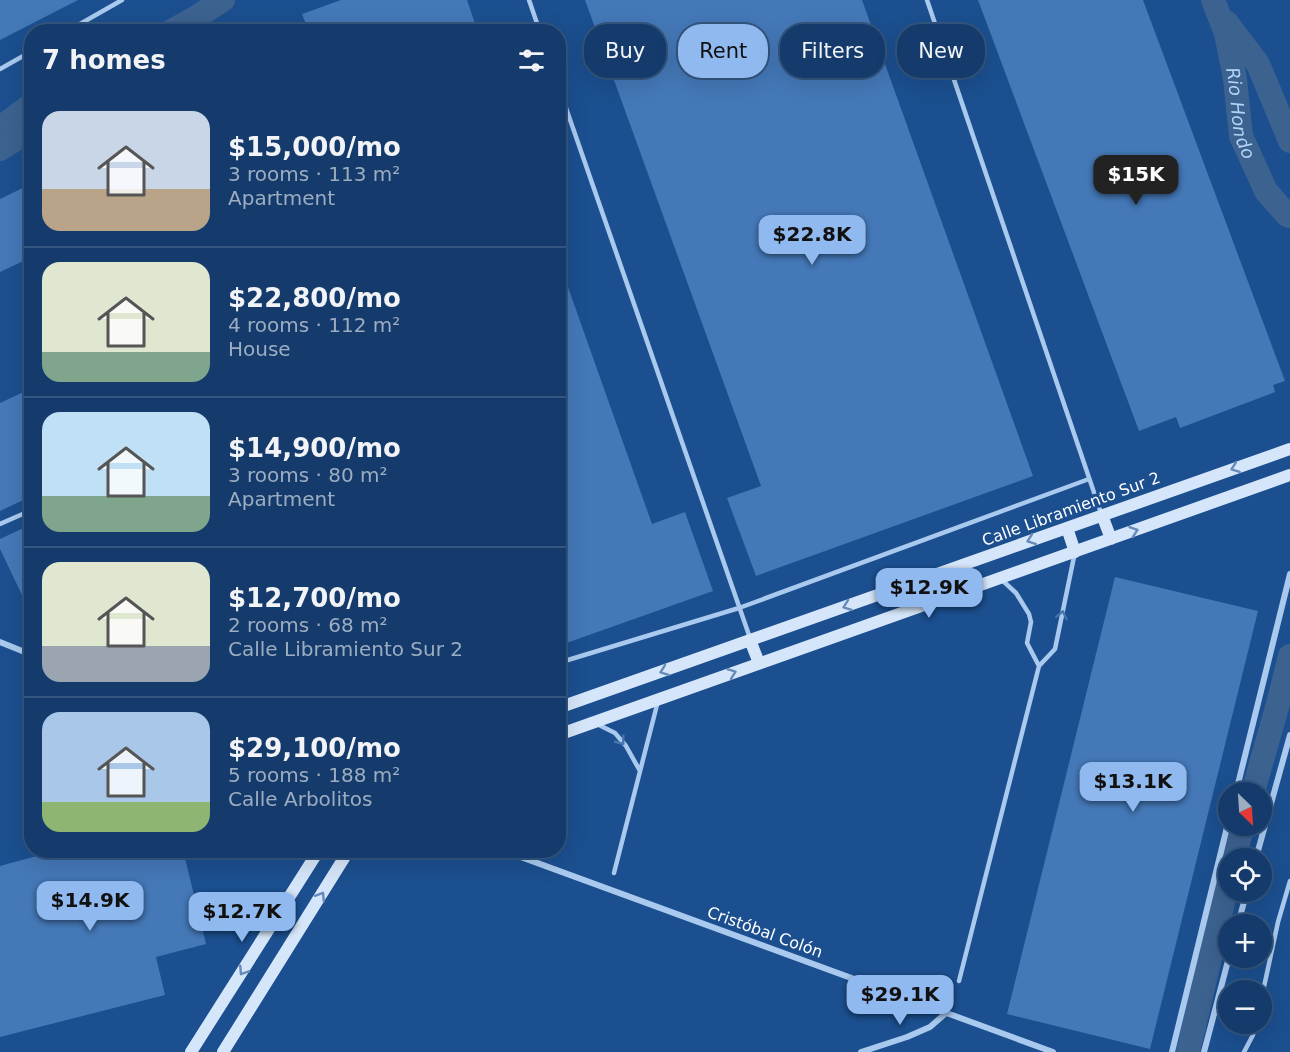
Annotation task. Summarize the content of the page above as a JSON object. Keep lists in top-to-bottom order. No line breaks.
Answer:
{"streets":{"main road":["Calle Libramiento Sur 2"],"street":["Cristóbal Colón"]},"water":["Rio Hondo"],"north":"bottom right","page":{"chip":["Buy","Rent","Filters","New"],"heading":"7 homes","list":[{"name":"$15,000/mo","note":"3 rooms · 113 m² · Apartment"},{"name":"$22,800/mo","note":"4 rooms · 112 m² · House"},{"name":"$14,900/mo","note":"3 rooms · 80 m² · Apartment"},{"name":"$12,700/mo","note":"2 rooms · 68 m² · Calle Libramiento Sur 2"},{"name":"$29,100/mo","note":"5 rooms · 188 m² · Calle Arbolitos"}],"price":["$15K","$22.8K","$12.9K","$13.1K","$14.9K","$12.7K","$29.1K"],"map_buttons":["+","−"]}}
